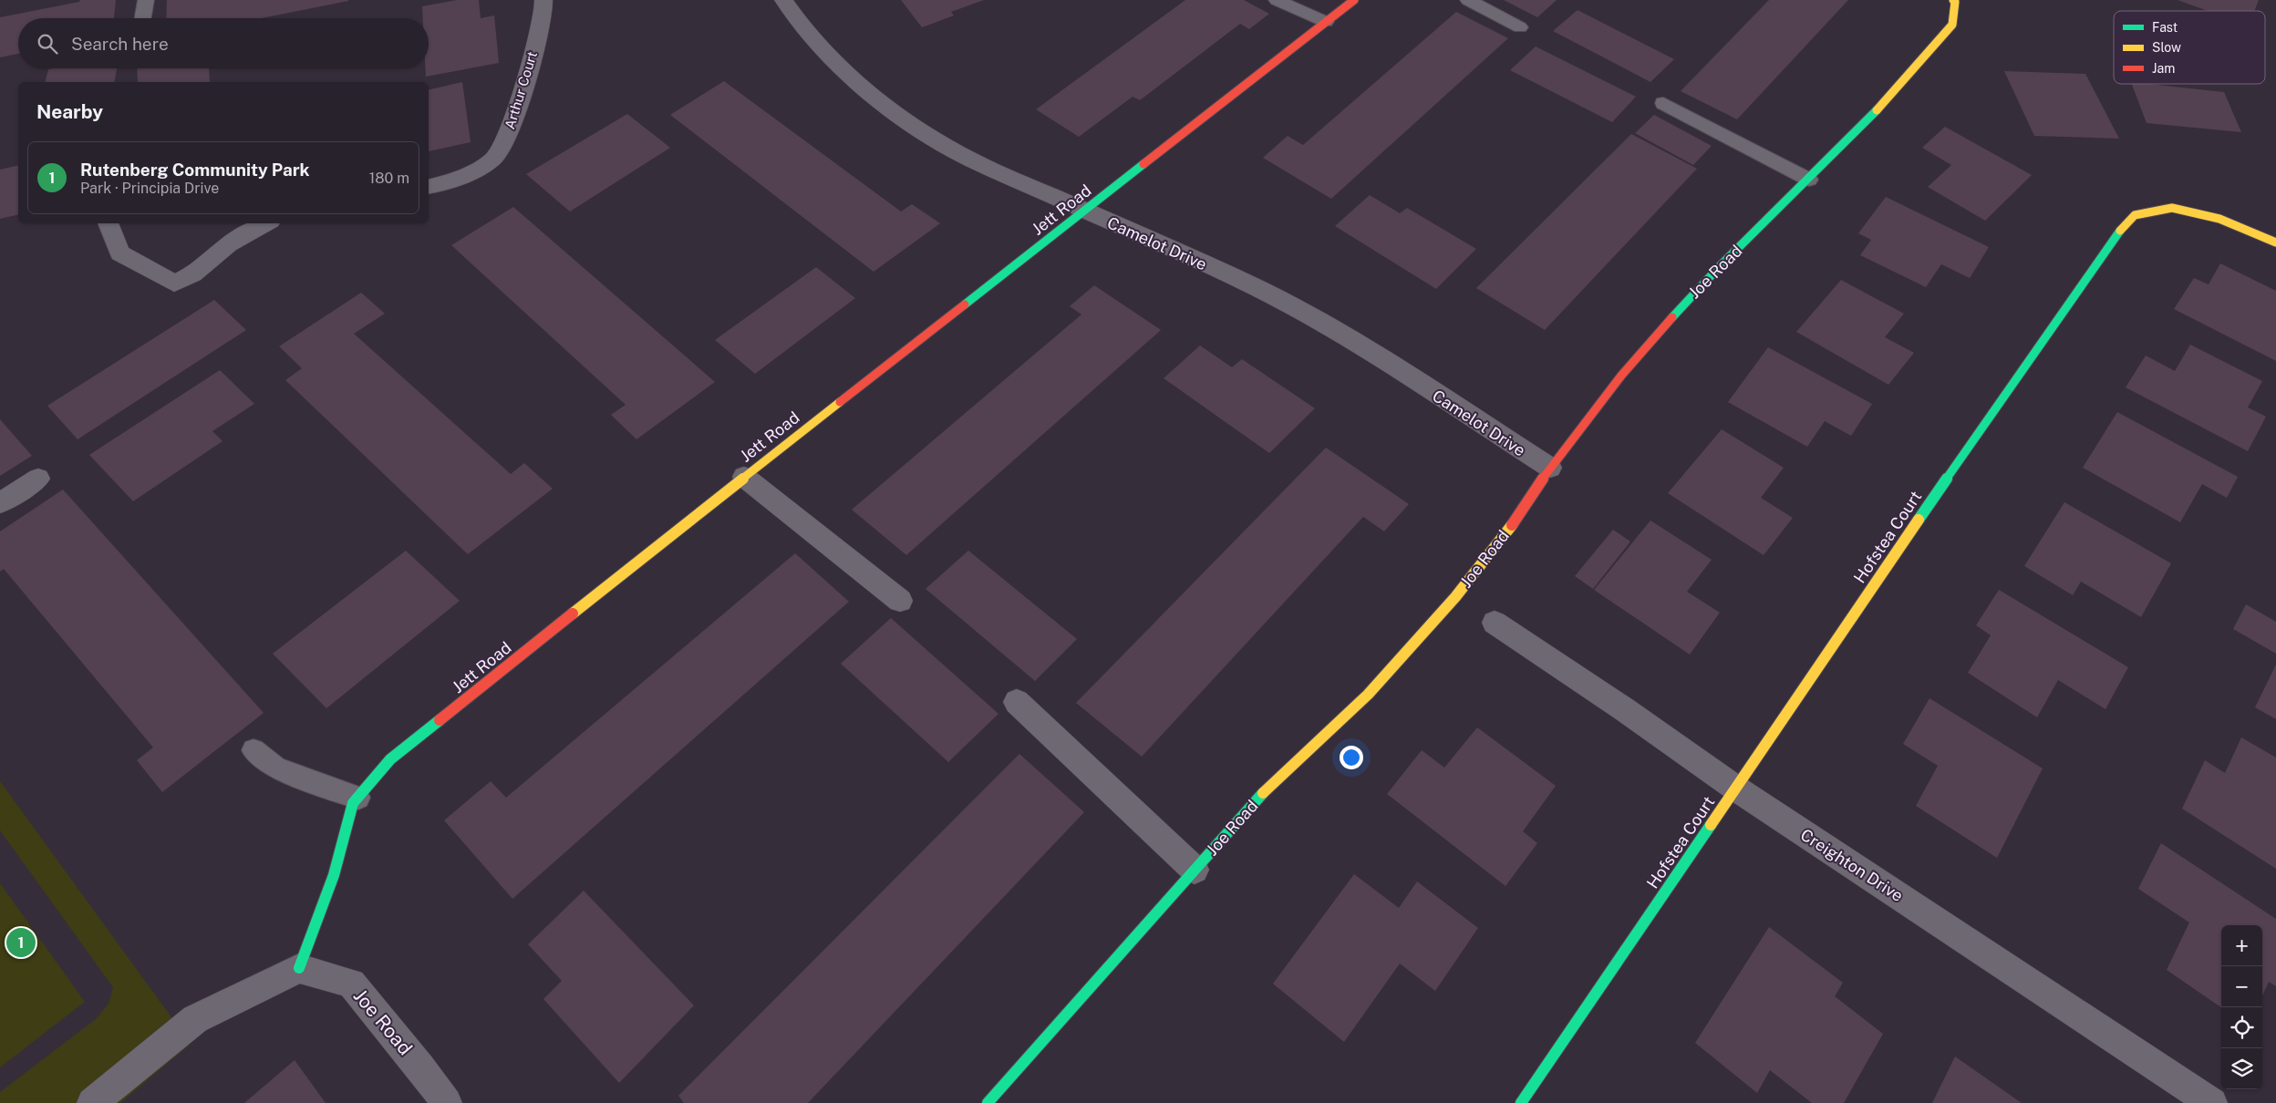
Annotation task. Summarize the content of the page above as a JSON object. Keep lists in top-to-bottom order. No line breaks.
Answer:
{"streets":{"street":["Arthur Court","Jett Road","Camelot Drive","Joe Road","Hofstea Court","Creighton Drive"]},"crossings":[["Jett Road","Camelot Drive"],["Jett Road","Joe Road"],["Camelot Drive","Joe Road"],["Hofstea Court","Creighton Drive"]],"legend":["Fast","Slow","Jam"],"page":{"search":"Search here","heading":"Nearby","list":[{"mark":"1","name":"Rutenberg Community Park","note":"Park · Principia Drive","value":"180 m"}],"map_buttons":["+","−"],"pins":"1"}}
